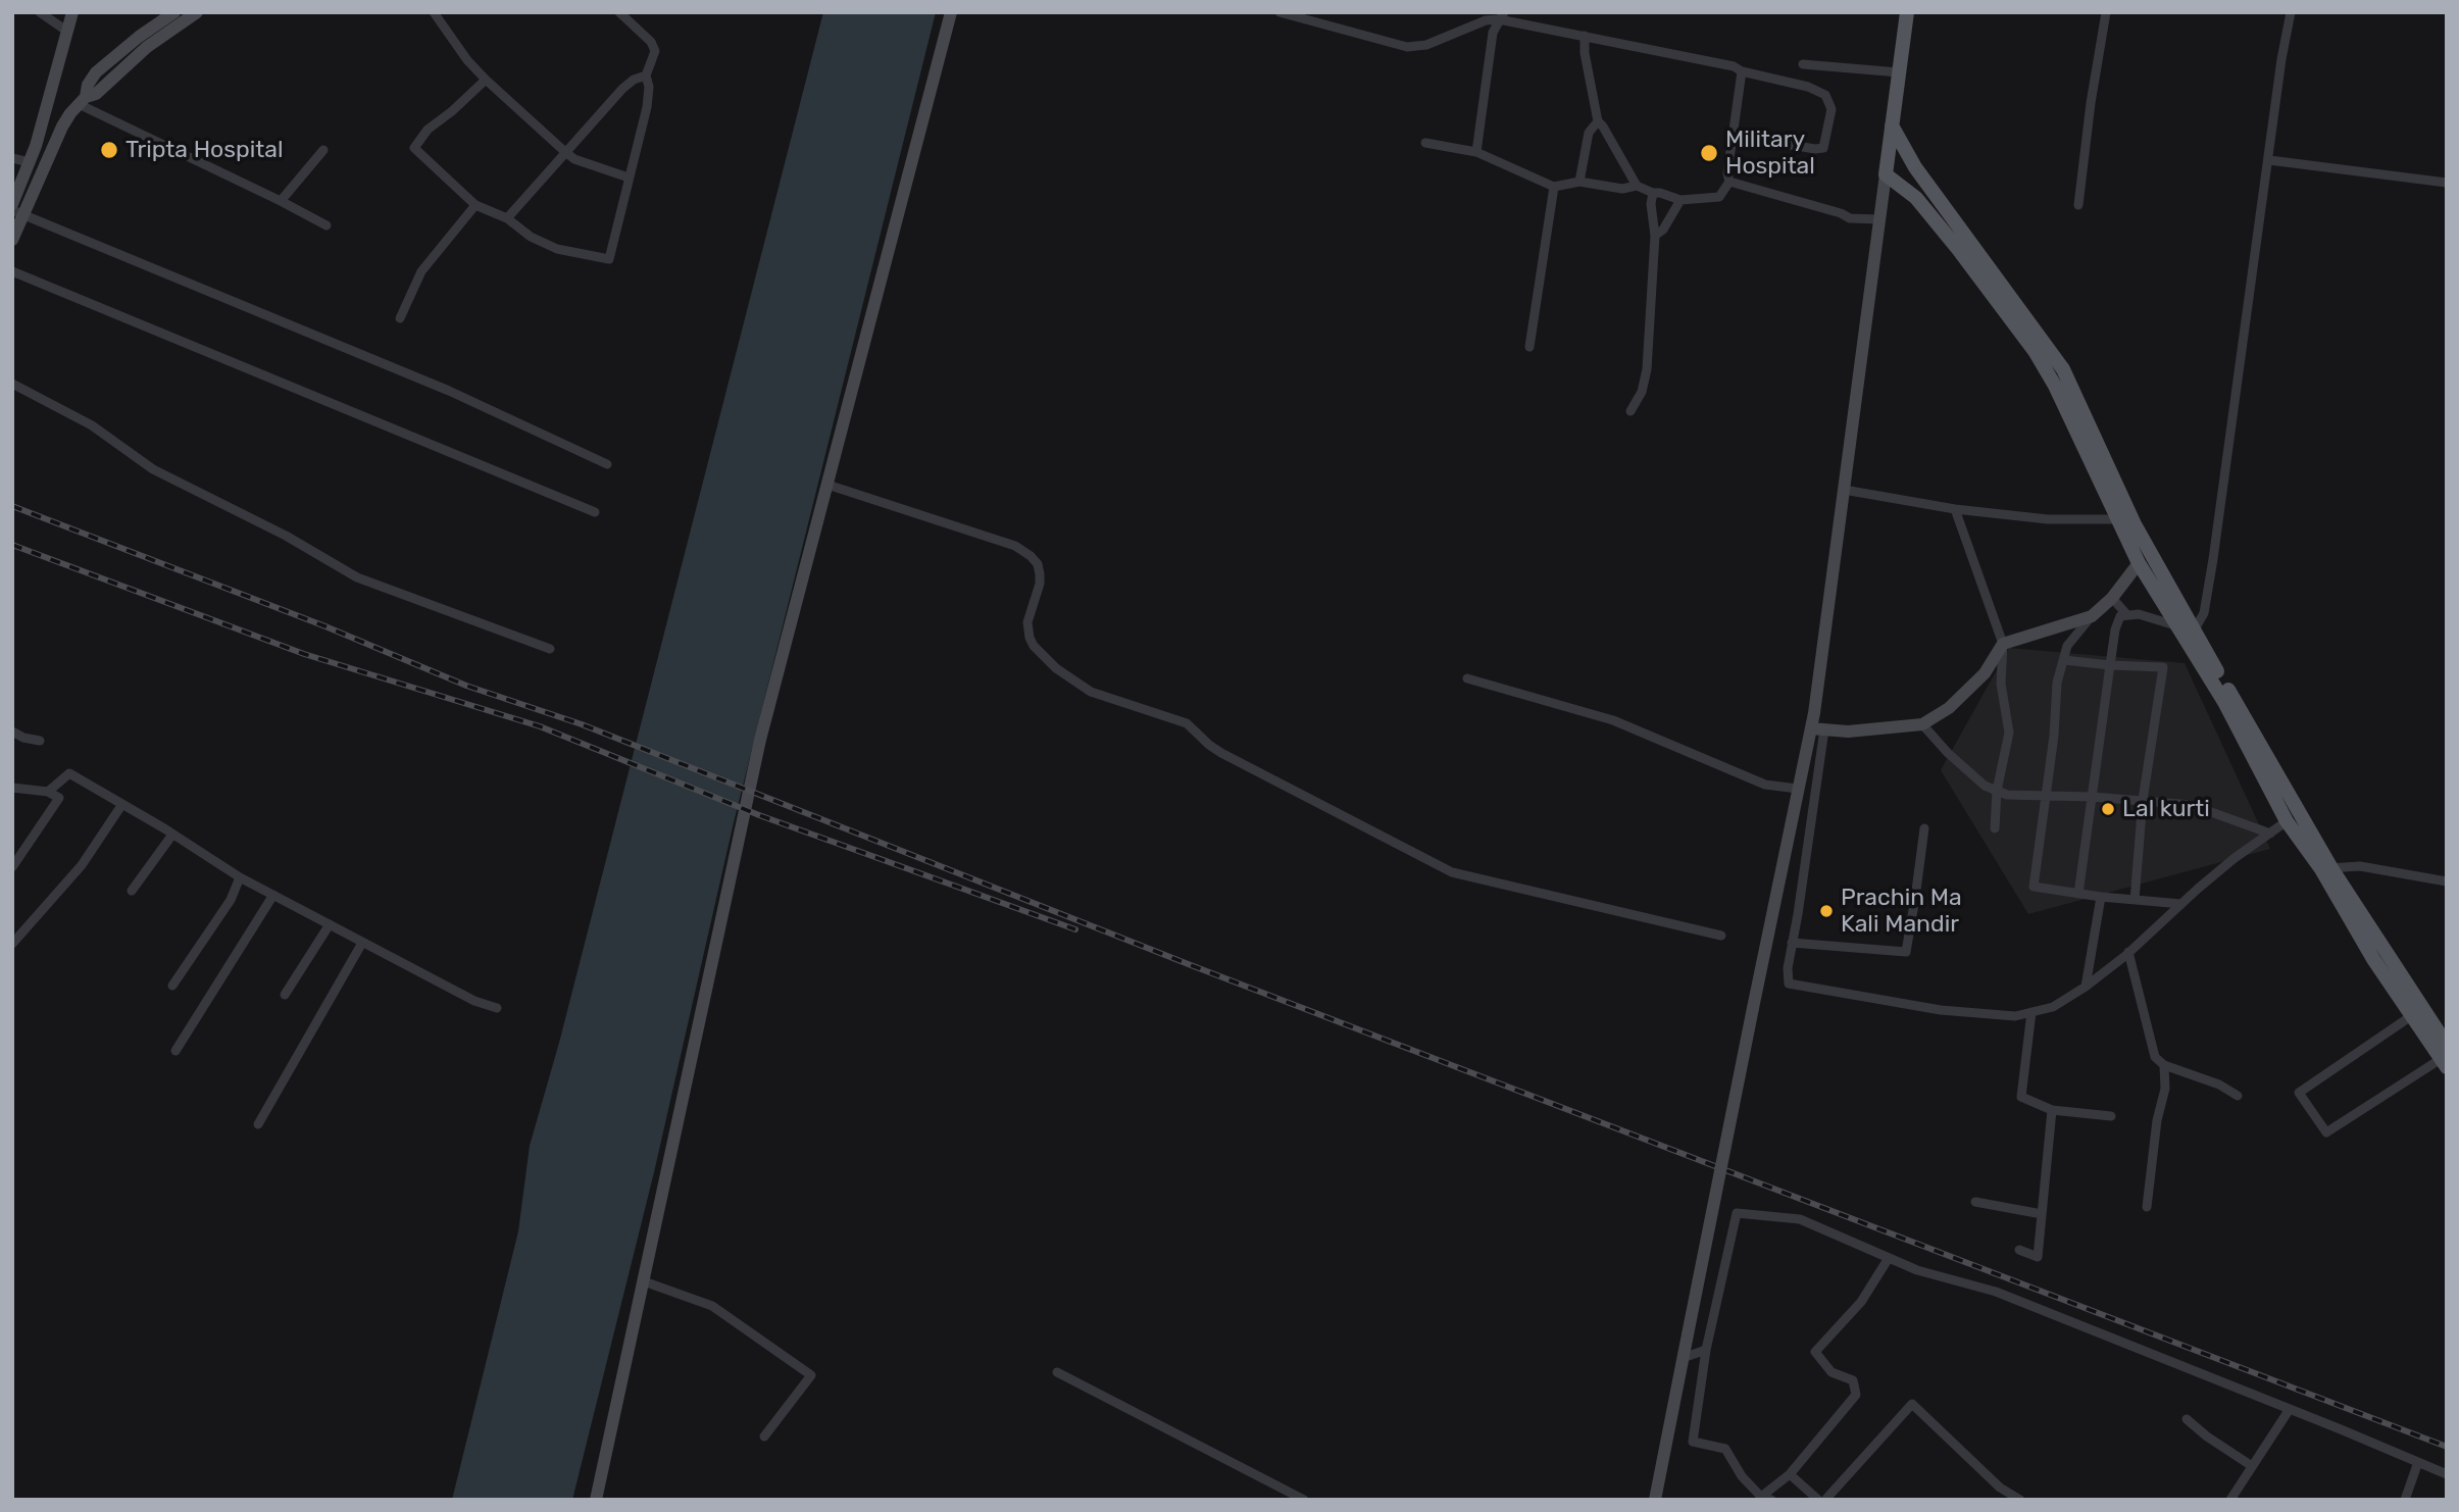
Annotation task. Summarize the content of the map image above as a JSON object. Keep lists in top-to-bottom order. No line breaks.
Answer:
{"places":["Tripta Hospital","Military Hospital","Lal kurti","Prachin Ma Kali Mandir"]}
